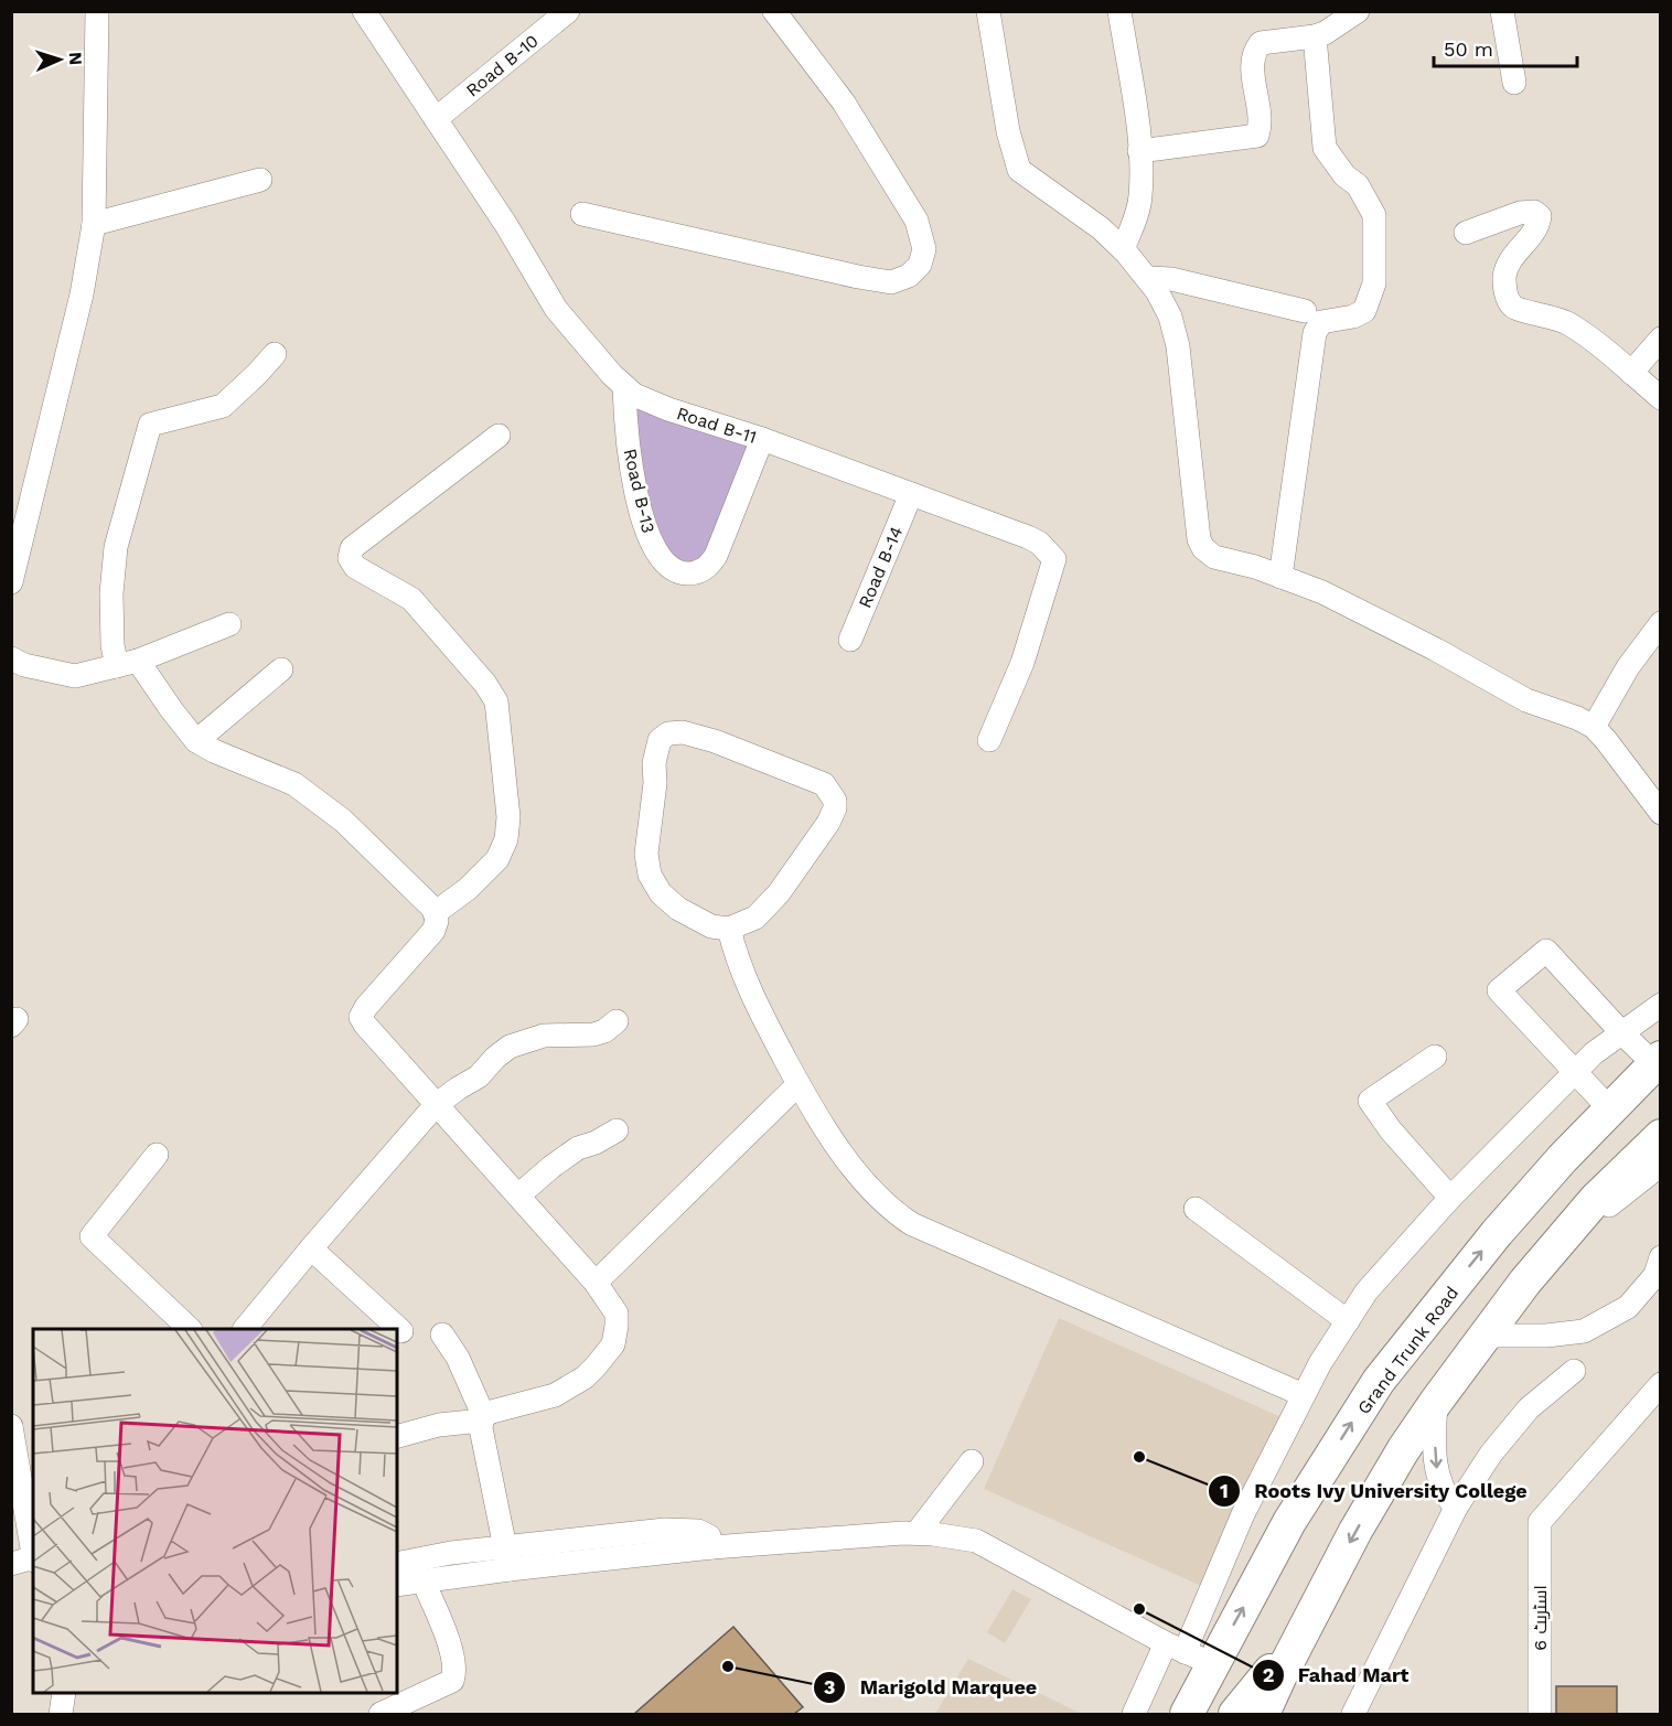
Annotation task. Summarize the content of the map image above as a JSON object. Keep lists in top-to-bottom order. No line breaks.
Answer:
{"streets":{"highway":["Grand Trunk Road"],"street":["Road B-10","Road B-11","Road B-13","Road B-14","اسٹریٹ 6"]},"crossings":[["Road B-10","Road B-11"],["Road B-11","Road B-13"],["Road B-11","Road B-14"]],"places":["Roots Ivy University College","Fahad Mart","Marigold Marquee"],"scale_bar":"50 m","north":"right"}
